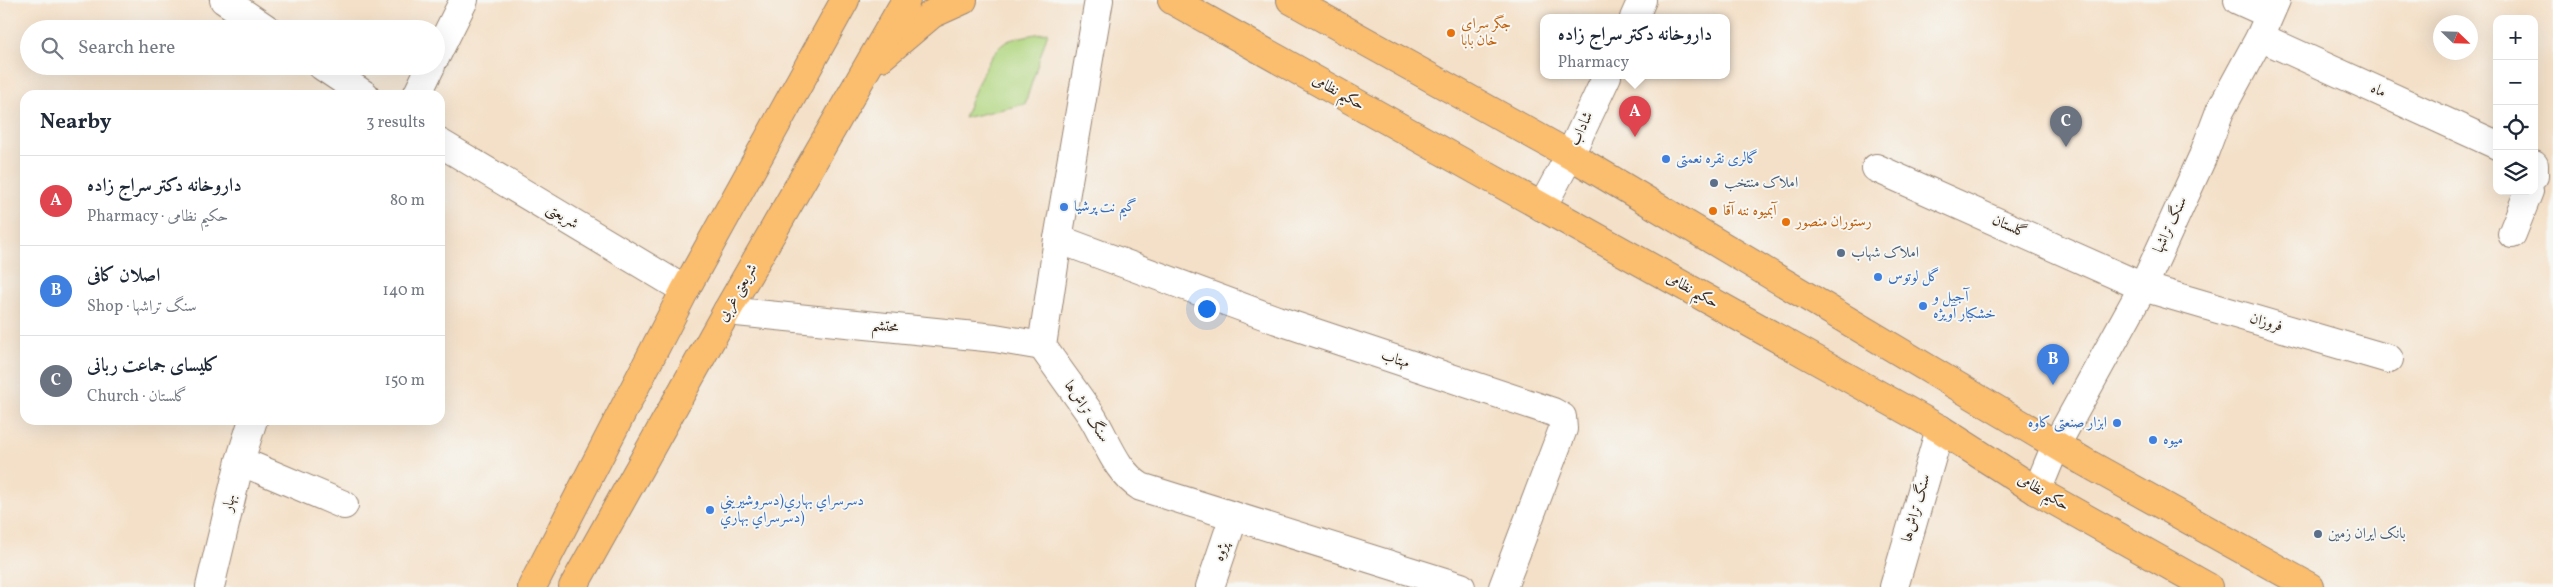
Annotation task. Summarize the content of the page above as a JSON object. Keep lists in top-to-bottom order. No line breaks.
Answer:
{"streets":{"main road":["حکیم نظامی","شریعتی غربی"],"street":["ماه","شاداب","شریعتی","سنگ تراشها","گلستان","فروزان","محتشم","مهتاب","سنگ تراش‌ها","بهار","پژوه"]},"crossings":[["ماه","سنگ تراشها"],["حکیم نظامی","شاداب"],["حکیم نظامی","سنگ تراشها"],["حکیم نظامی","سنگ تراش‌ها"],["سنگ تراشها","گلستان"],["سنگ تراشها","فروزان"],["گلستان","فروزان"],["شریعتی غربی","محتشم"],["محتشم","سنگ تراش‌ها"],["سنگ تراش‌ها","پژوه"]],"places":["جگر سرای خان بابا","گالری نقره نعمتی","املاک منتخب","گیم نت پرشیا","آبمیوه ننه آقا","رستوران منصور","املاک شهاب","گل لوتوس","آجیل و خشکبار آویژه","ابزار صنعتی کاوه","میوه","دسرسراي بهاري(دسروشيريني دسرسراي بهاري)","بانک ایران زمین"],"north":"bottom right","page":{"popup":["داروخانه دکتر سراج زاده","Pharmacy"],"map_buttons":["+","−"],"search":"Search here","heading":["Nearby","3 results"],"pins":["A","C","B"],"list":[{"mark":"A","name":"داروخانه دکتر سراج زاده","note":"Pharmacy · حکیم نظامی","value":"80 m"},{"mark":"B","name":"اصلان کافی","note":"Shop · سنگ تراشها","value":"140 m"},{"mark":"C","name":"کلیسای جماعت ربانی","note":"Church · گلستان","value":"150 m"}]}}
